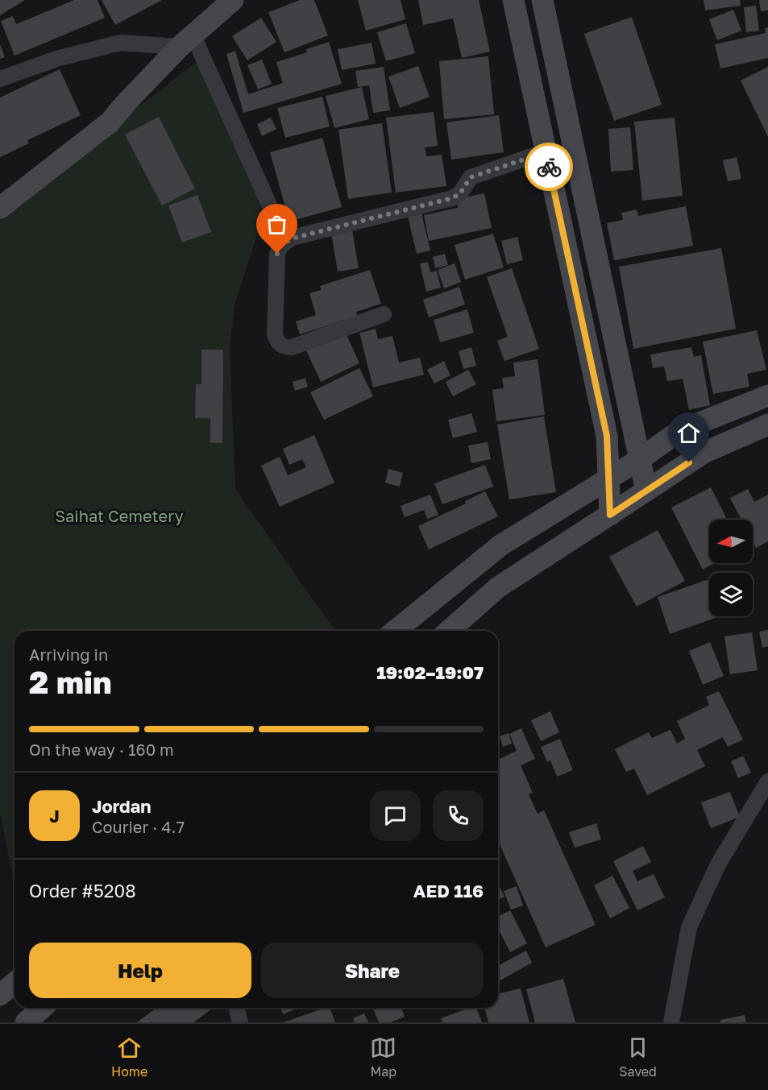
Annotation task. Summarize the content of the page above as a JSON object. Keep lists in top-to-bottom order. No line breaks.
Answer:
{"parks":["Saihat Cemetery"],"north":"left","page":{"heading":["2 min","Arriving in","19:02–19:07"],"panel":["Jordan","Courier · 4.7","Order #5208","AED 116"],"bar":"On the way · 160 m","round":"J","buttons":["Help","Share"],"tabs":["Home","Map","Saved"]}}
